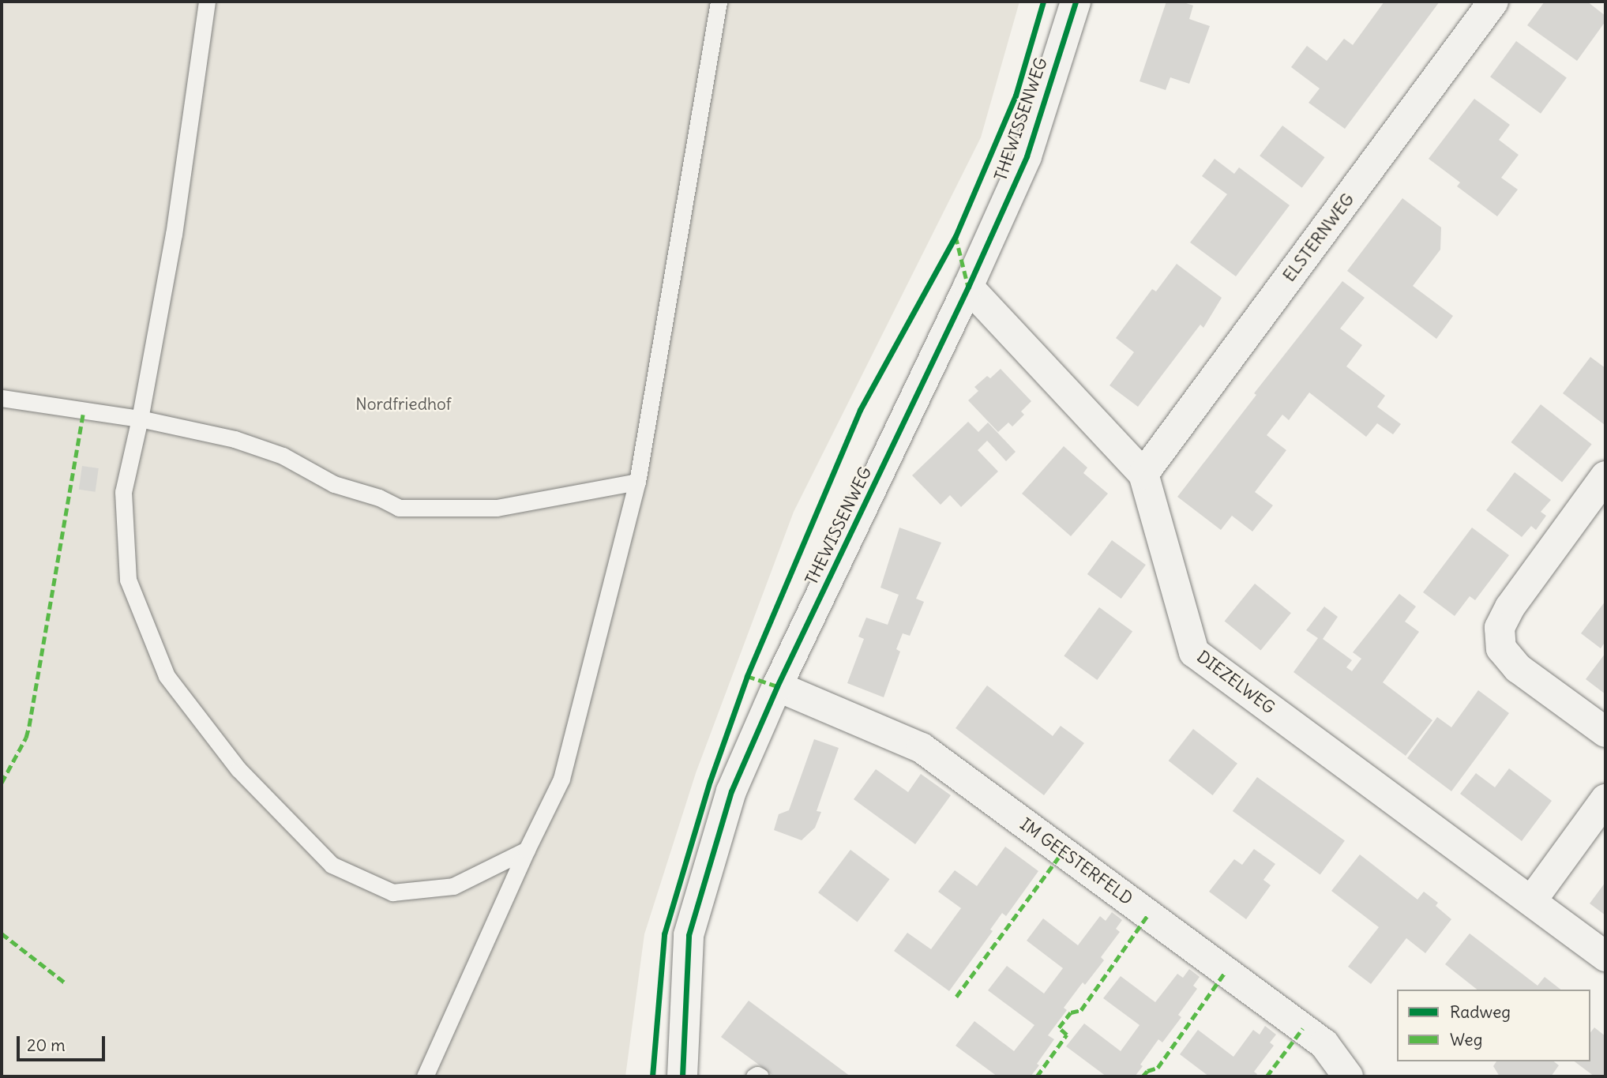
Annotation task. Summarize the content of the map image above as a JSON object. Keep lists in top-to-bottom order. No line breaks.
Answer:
{"streets":{"street":["THEWISSENWEG","ELSTERNWEG","DIEZELWEG","IM GEESTERFELD"]},"crossings":[["THEWISSENWEG","DIEZELWEG"],["THEWISSENWEG","IM GEESTERFELD"],["ELSTERNWEG","DIEZELWEG"]],"parks":["Nordfriedhof"],"legend":["Radweg","Weg"],"scale_bar":"20 m"}
